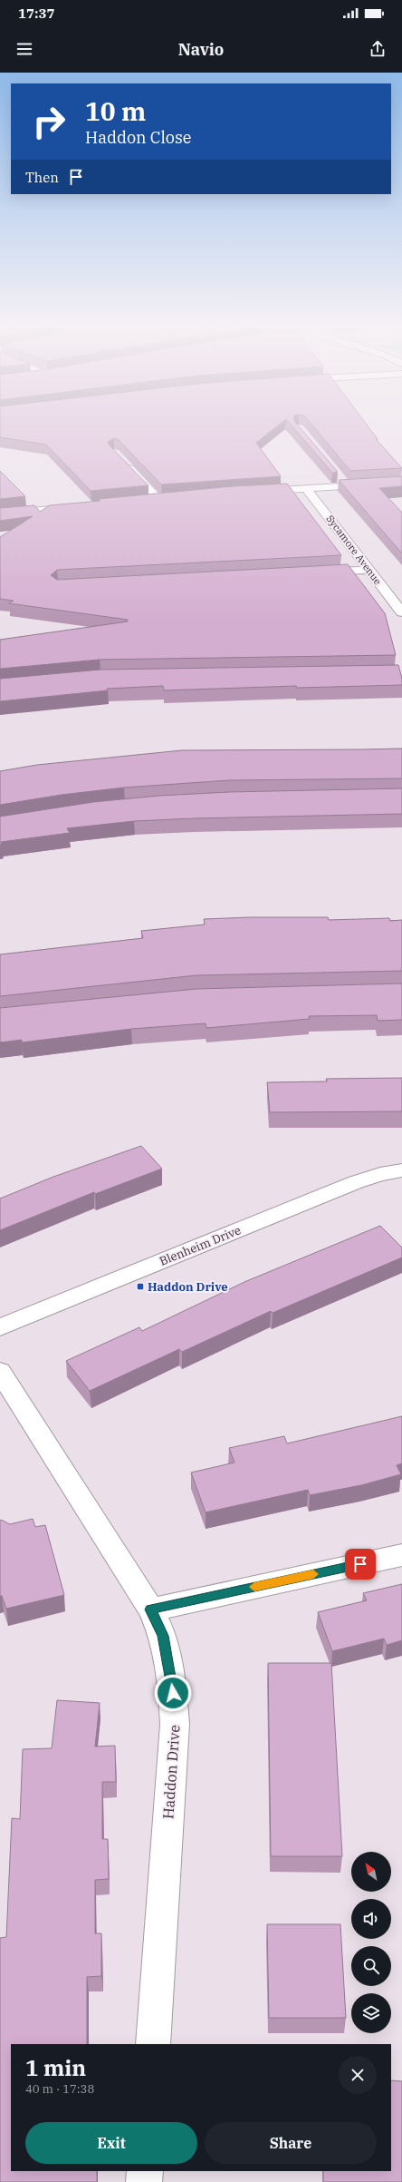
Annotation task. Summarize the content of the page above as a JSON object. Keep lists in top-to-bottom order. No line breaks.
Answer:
{"streets":{"street":["Sycamore Avenue","Blenheim Drive","Haddon Drive"]},"places":{"transit":["Haddon Drive"]},"north":"top left","page":{"status":"17:37","header":"Navio","turn":["10 m","Haddon Close"],"then":"Then","heading":["1 min","40 m · 17:38"],"buttons":["Exit","Share"]}}
